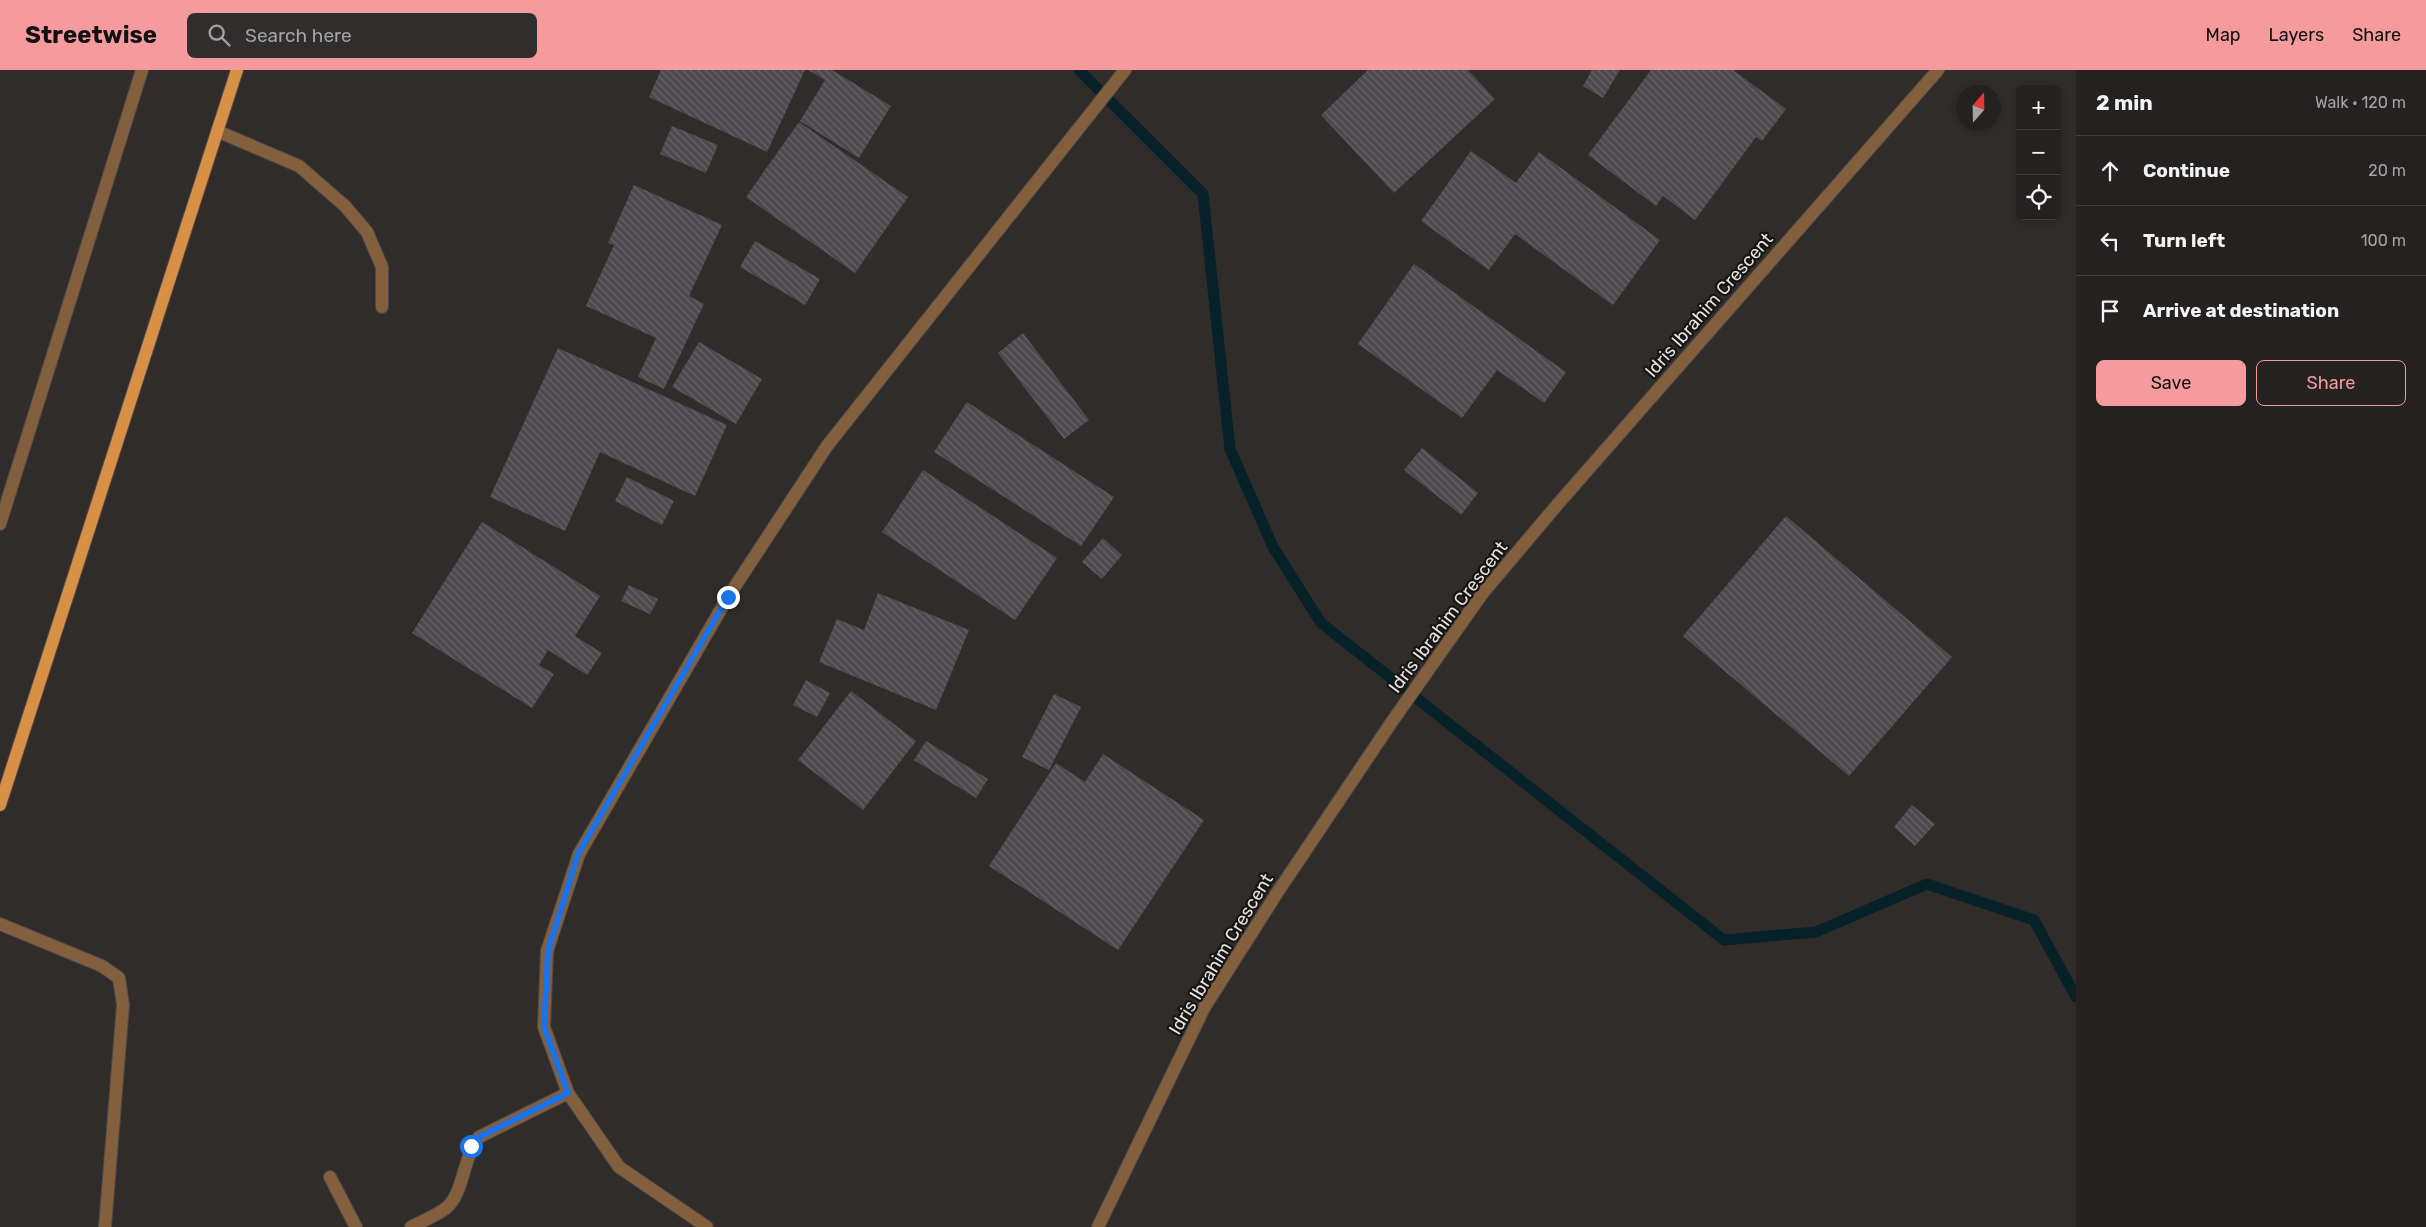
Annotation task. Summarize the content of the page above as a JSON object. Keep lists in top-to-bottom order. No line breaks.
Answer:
{"streets":{"street":["Idris Ibrahim Crescent"]},"north":"top","page":{"header":"Streetwise","search":"Search here","nav":["Map","Layers","Share"],"heading":["2 min","Walk · 120 m"],"map_buttons":["+","−"],"list":[["Continue","20 m"],["Turn left","100 m"],"Arrive at destination"],"buttons":["Save","Share"]}}
